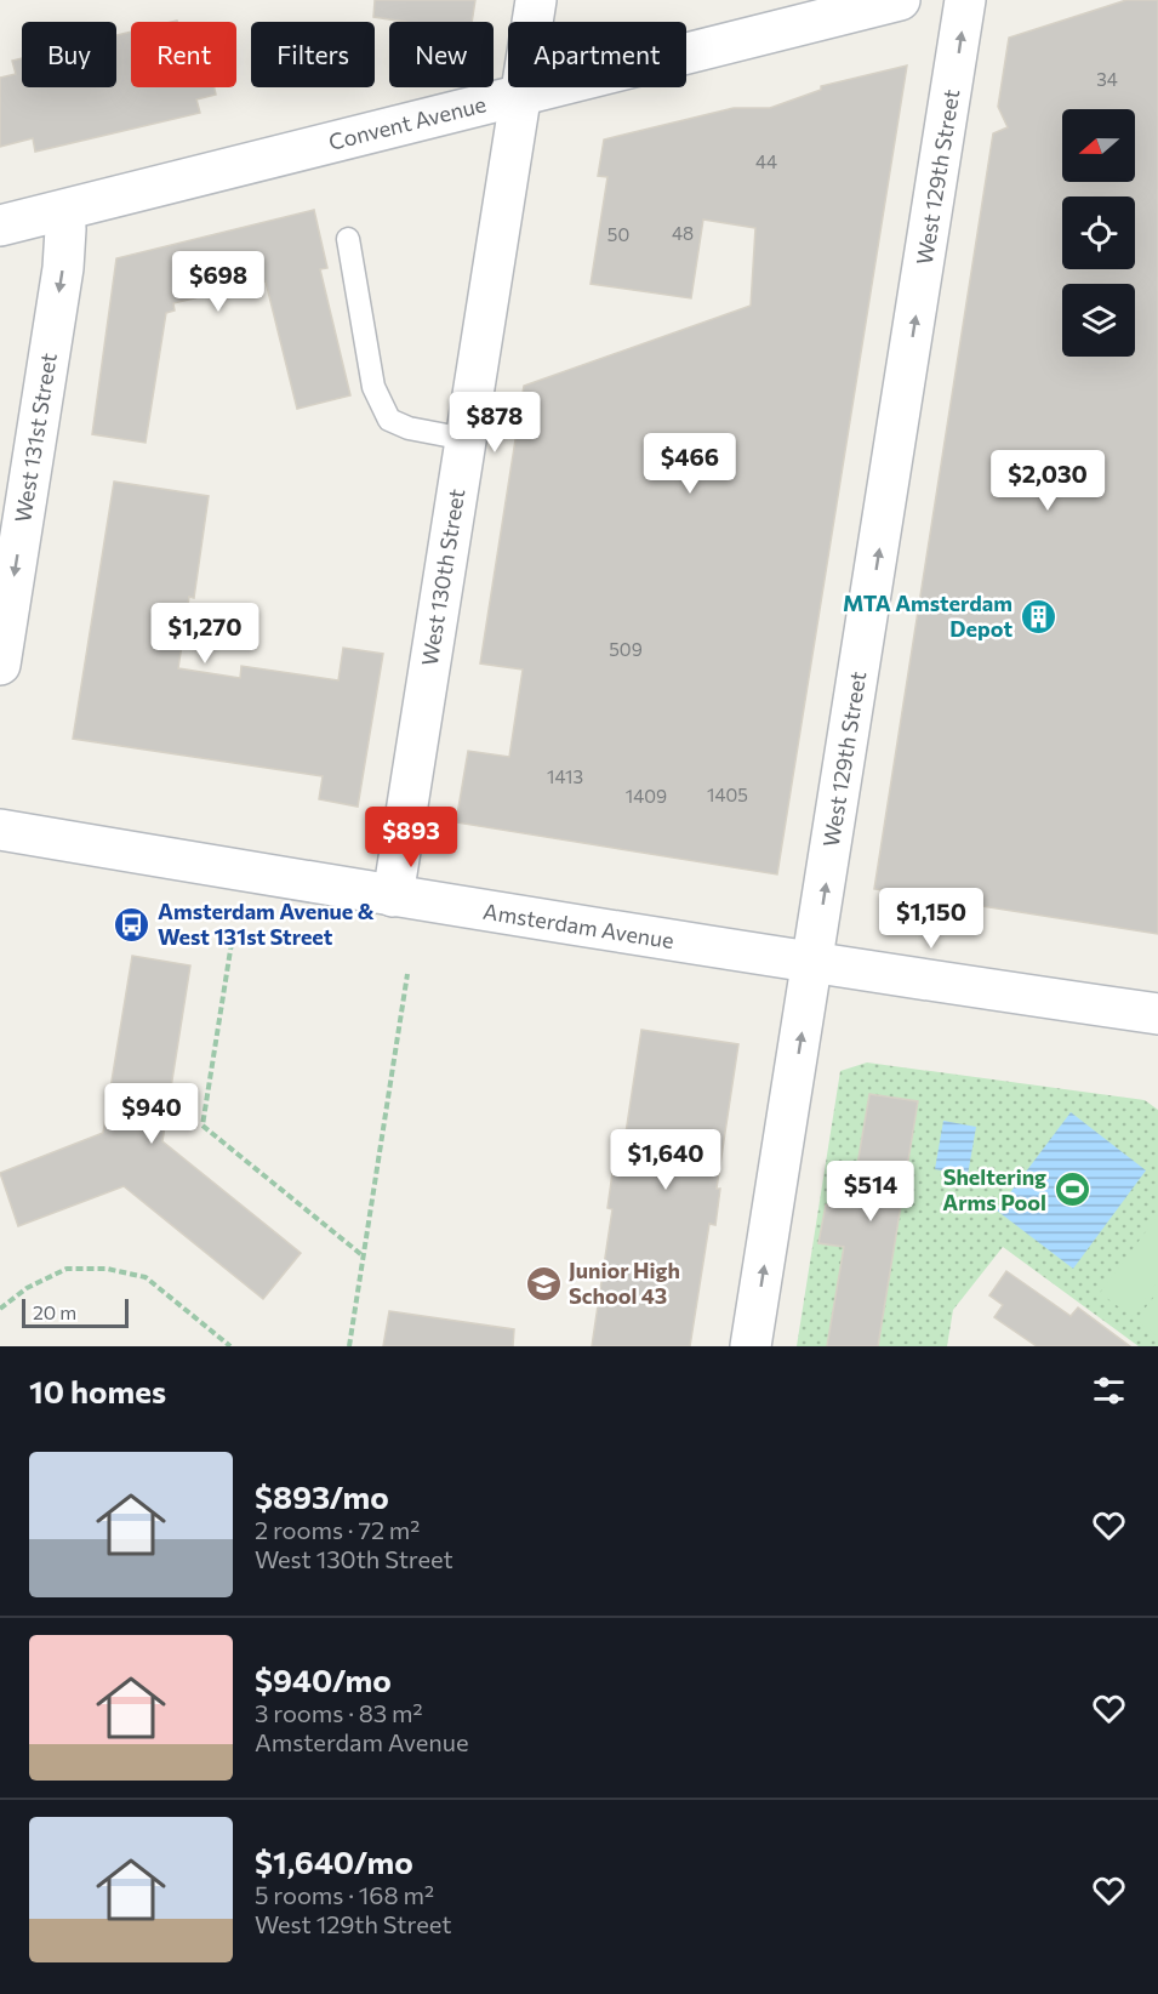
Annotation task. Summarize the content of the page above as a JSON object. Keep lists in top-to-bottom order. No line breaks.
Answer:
{"streets":{"street":["Convent Avenue","West 129th Street","West 131st Street","West 130th Street","Amsterdam Avenue"]},"crossings":[["Convent Avenue","West 131st Street"],["Convent Avenue","West 130th Street"],["West 129th Street","Amsterdam Avenue"],["West 130th Street","Amsterdam Avenue"]],"one_way":["West 129th Street","West 131st Street"],"places":{"building":["MTA Amsterdam Depot"],"bus stop":["Amsterdam Avenue & West 131st Street"],"sports":["Sheltering Arms Pool"],"school or university":["Junior High School 43"]},"house_numbers":["34","44","48","50","509","1413","1405","1409"],"scale_bar":"20 m","north":"left","page":{"chip":["Buy","Rent","Filters","New","Apartment"],"price":["$698","$878","$466","$2,030","$1,270","$893","$1,150","$940","$1,640","$514"],"scale":"20 m","heading":"10 homes","list":[{"name":"$893/mo","note":"2 rooms · 72 m² · West 130th Street"},{"name":"$940/mo","note":"3 rooms · 83 m² · Amsterdam Avenue"},{"name":"$1,640/mo","note":"5 rooms · 168 m² · West 129th Street"}]}}
